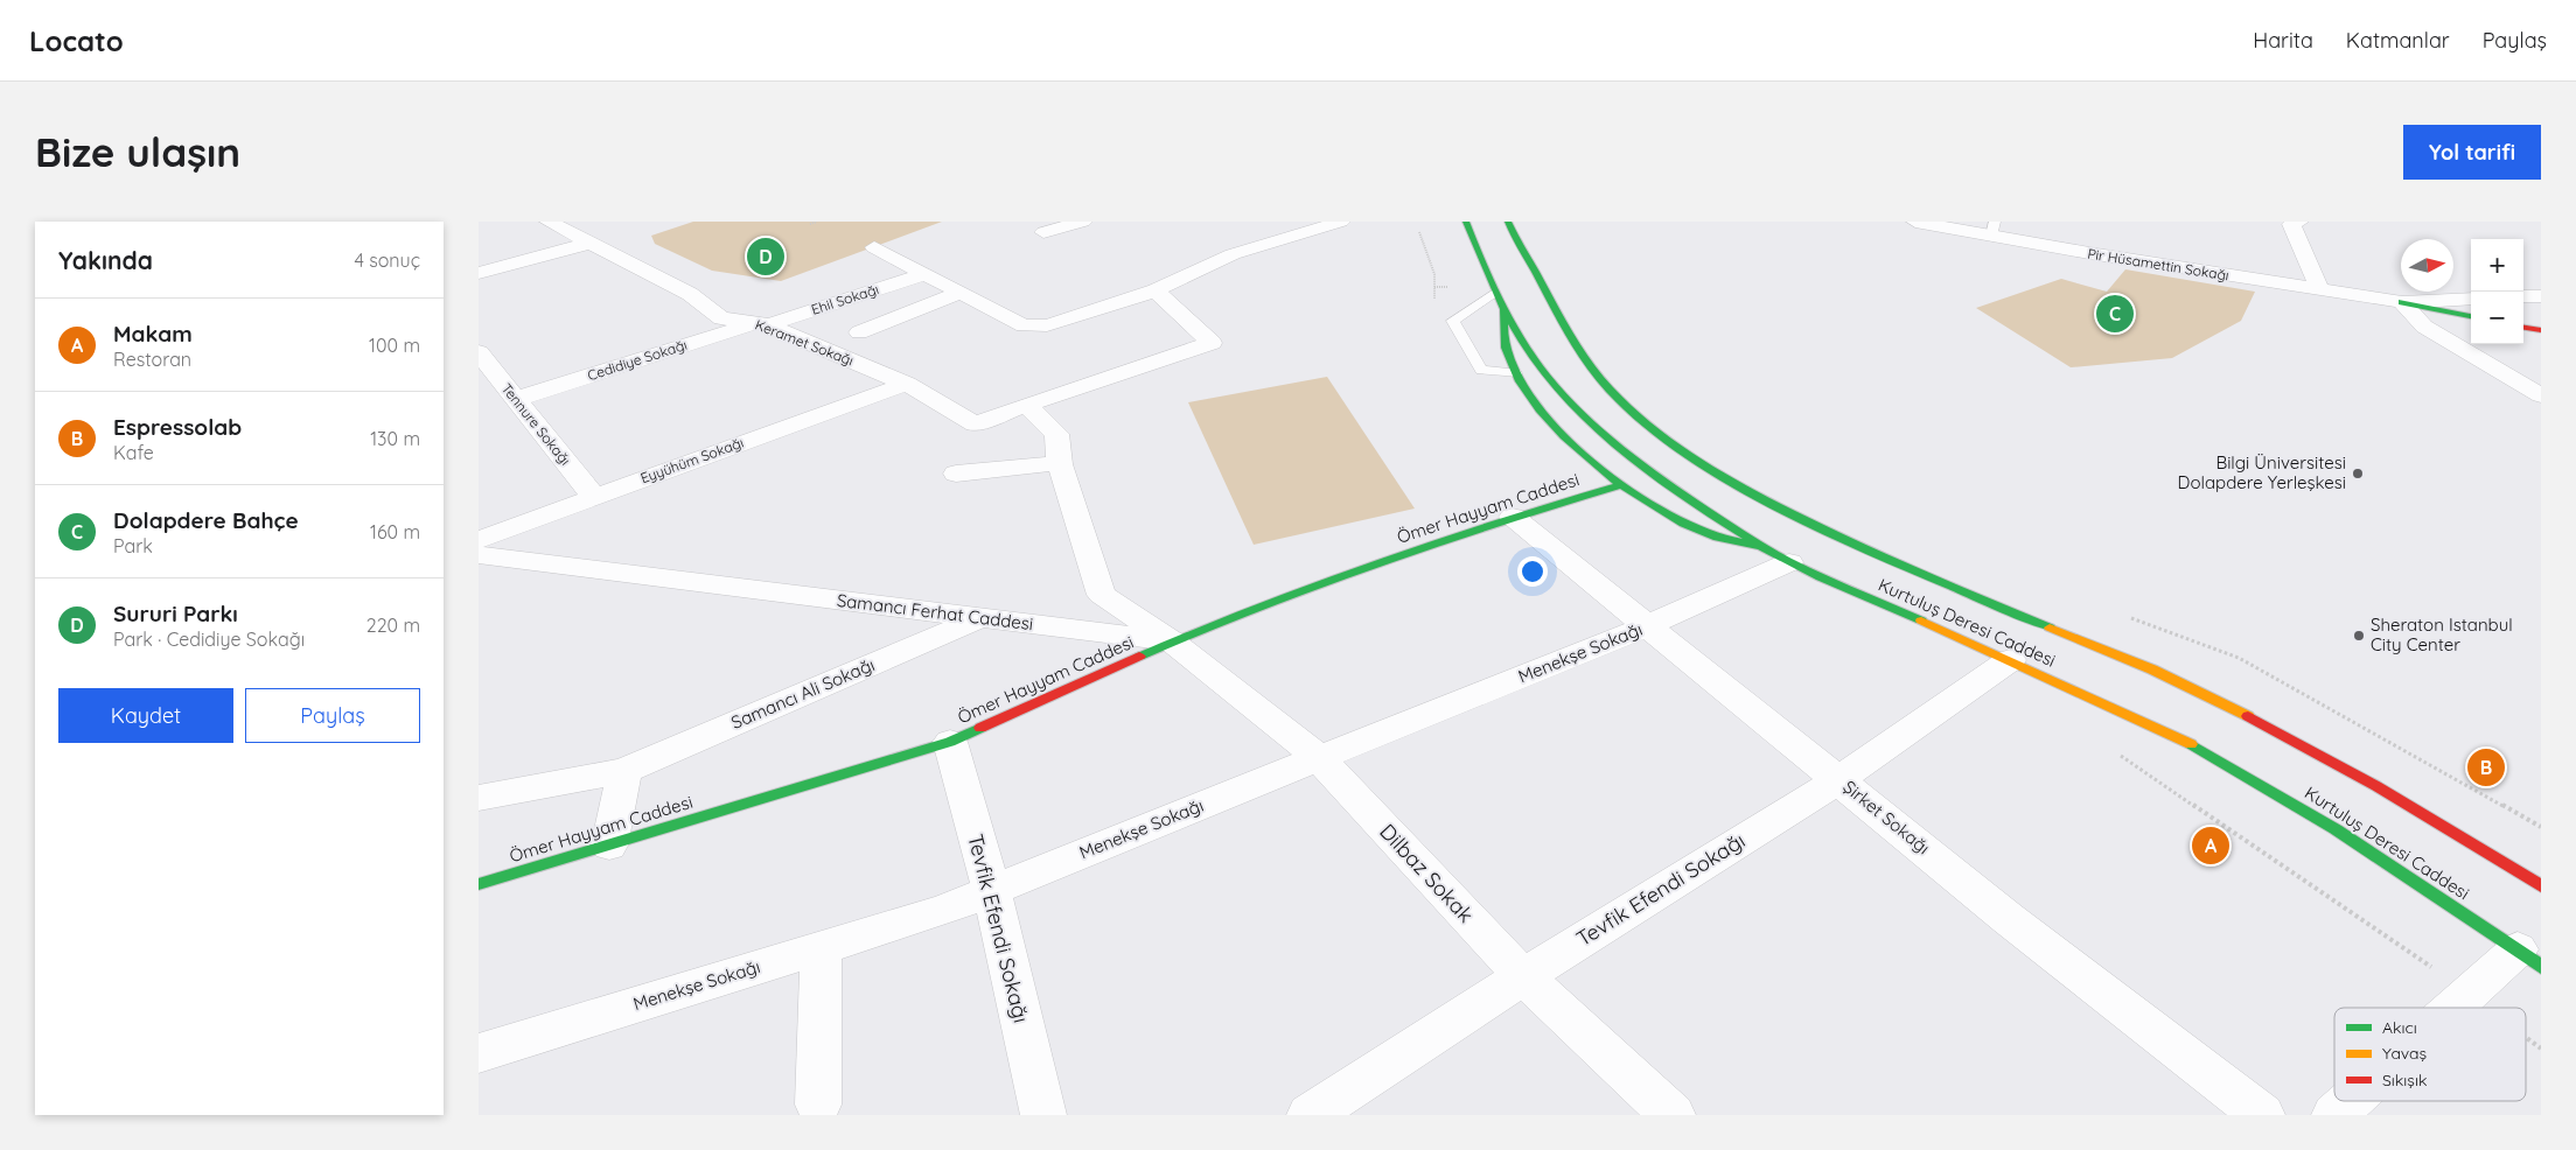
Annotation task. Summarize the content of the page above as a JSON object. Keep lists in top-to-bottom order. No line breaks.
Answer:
{"streets":{"main road":["Ömer Hayyam Caddesi","Kurtuluş Deresi Caddesi"],"street":["Pir Hüsamettin Sokağı","Ehil Sokağı","Keramet Sokağı","Cedidiye Sokağı","Tennure Sokağı","Eyyühüm Sokağı","Samancı Ferhat Caddesi","Menekşe Sokağı","Samancı Ali Sokağı","Şirket Sokağı","Dilbaz Sokak","Tevfik Efendi Sokağı"]},"crossings":[["Ehil Sokağı","Keramet Sokağı"],["Ehil Sokağı","Cedidiye Sokağı"],["Keramet Sokağı","Cedidiye Sokağı"],["Keramet Sokağı","Eyyühüm Sokağı"],["Cedidiye Sokağı","Tennure Sokağı"],["Tennure Sokağı","Eyyühüm Sokağı"],["Ömer Hayyam Caddesi","Samancı Ferhat Caddesi"],["Ömer Hayyam Caddesi","Şirket Sokağı"],["Ömer Hayyam Caddesi","Dilbaz Sokak"],["Ömer Hayyam Caddesi","Tevfik Efendi Sokağı"],["Samancı Ferhat Caddesi","Samancı Ali Sokağı"],["Samancı Ferhat Caddesi","Dilbaz Sokak"],["Kurtuluş Deresi Caddesi","Menekşe Sokağı"],["Kurtuluş Deresi Caddesi","Tevfik Efendi Sokağı"],["Menekşe Sokağı","Şirket Sokağı"],["Menekşe Sokağı","Dilbaz Sokak"],["Menekşe Sokağı","Tevfik Efendi Sokağı"],["Şirket Sokağı","Tevfik Efendi Sokağı"],["Dilbaz Sokak","Tevfik Efendi Sokağı"]],"places":["Bilgi Üniversitesi Dolapdere Yerleşkesi","Sheraton Istanbul City Center"],"legend":["Akıcı","Yavaş","Sıkışık"],"north":"right","page":{"header":"Locato","nav":["Harita","Katmanlar","Paylaş"],"buttons":["Yol tarifi",["Kaydet","Paylaş"]],"title":"Bize ulaşın","heading":["Yakında","4 sonuç"],"pins":["D","C","B","A"],"map_buttons":["+","−"],"list":[{"mark":"A","name":"Makam","note":"Restoran","value":"100 m"},{"mark":"B","name":"Espressolab","note":"Kafe","value":"130 m"},{"mark":"C","name":"Dolapdere Bahçe","note":"Park","value":"160 m"},{"mark":"D","name":"Sururi Parkı","note":"Park · Cedidiye Sokağı","value":"220 m"}]}}
